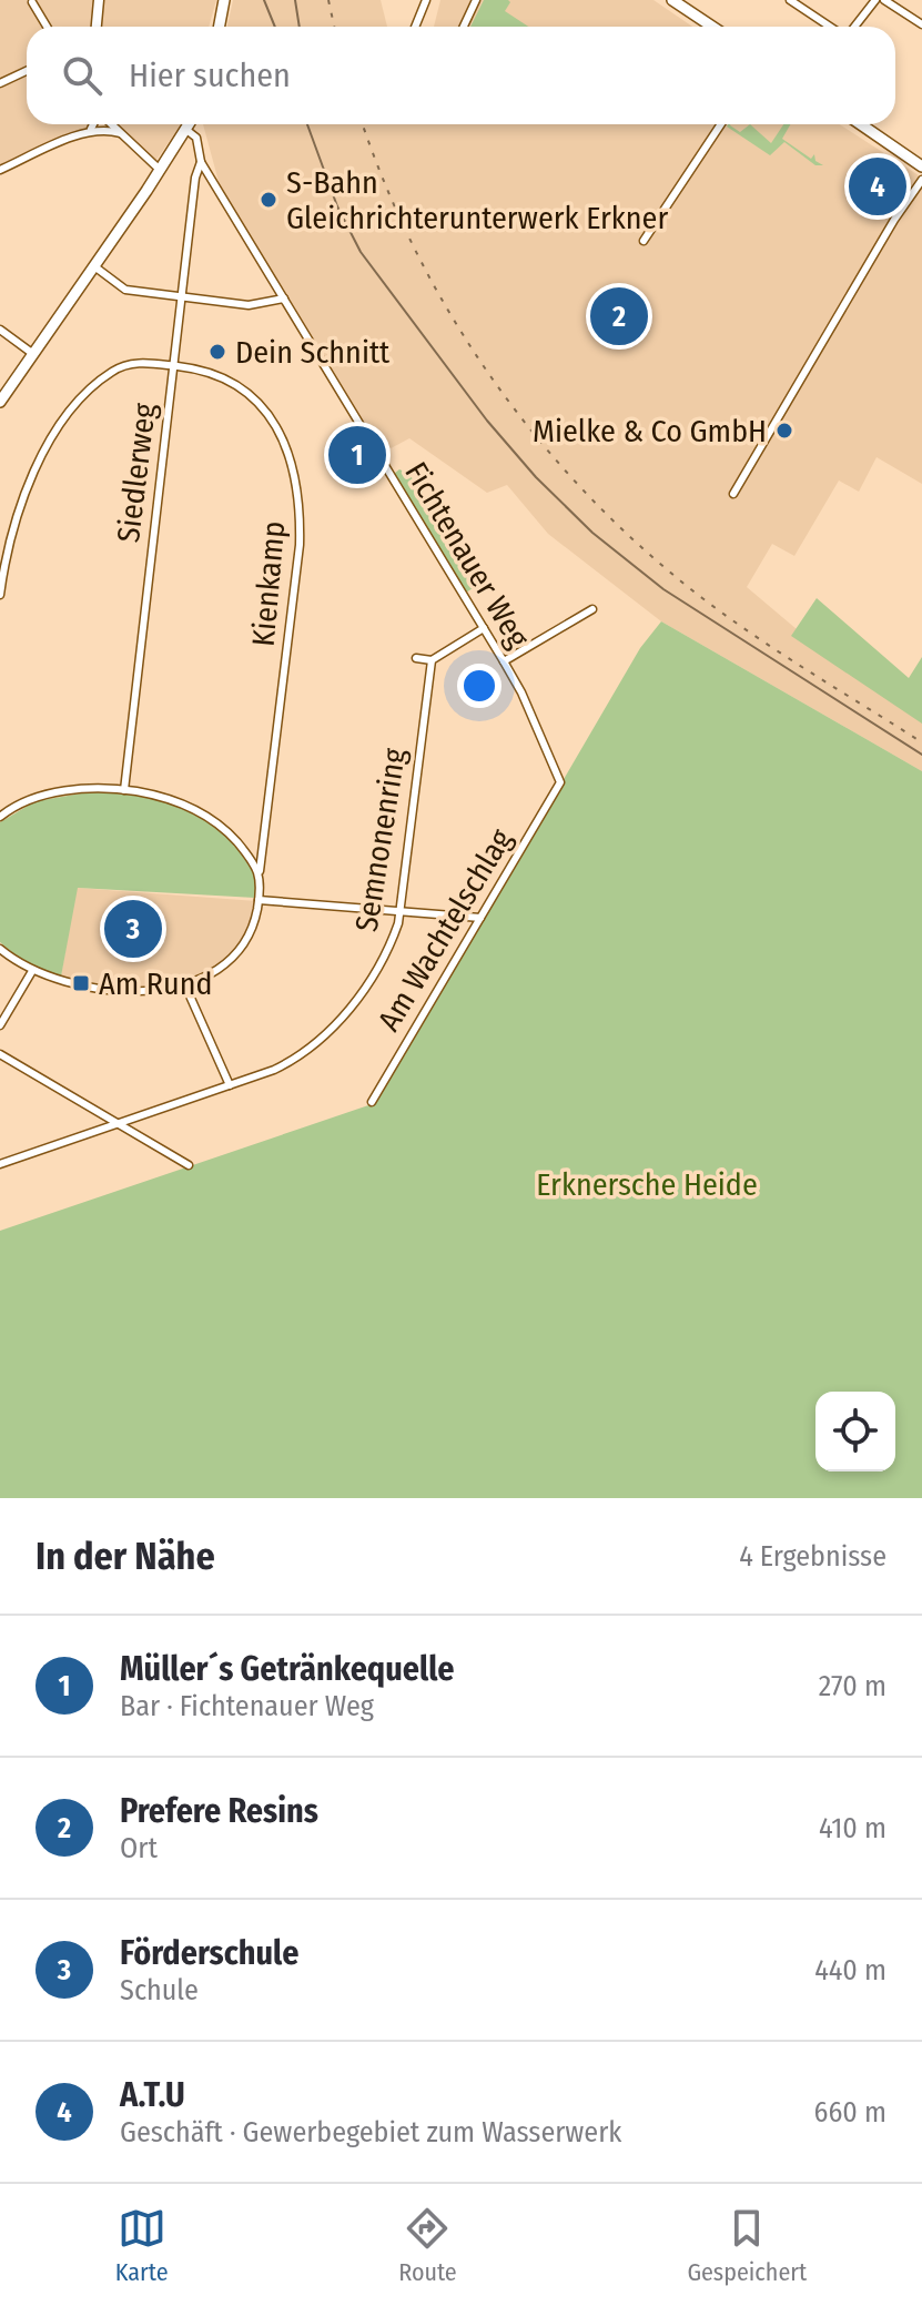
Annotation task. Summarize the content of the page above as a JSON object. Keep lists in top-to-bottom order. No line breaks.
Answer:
{"streets":{"street":["Siedlerweg","Fichtenauer Weg","Kienkamp","Semnonenring","Am Wachtelschlag"]},"crossings":[["Siedlerweg","Fichtenauer Weg"],["Siedlerweg","Kienkamp"],["Fichtenauer Weg","Am Wachtelschlag"]],"parks":["Erknersche Heide"],"places":{"other":["S-Bahn Gleichrichterunterwerk Erkner","Dein Schnitt","Mielke & Co GmbH"],"transit":["Am Rund"]},"page":{"search":"Hier suchen","pins":["4","2","1","3"],"heading":["In der Nähe","4 Ergebnisse"],"list":[{"mark":"1","name":"Müller´s Getränkequelle","note":"Bar · Fichtenauer Weg","value":"270 m"},{"mark":"2","name":"Prefere Resins","note":"Ort","value":"410 m"},{"mark":"3","name":"Förderschule","note":"Schule","value":"440 m"},{"mark":"4","name":"A.T.U","note":"Geschäft · Gewerbegebiet zum Wasserwerk","value":"660 m"}],"nav":["Karte","Route","Gespeichert"]}}
